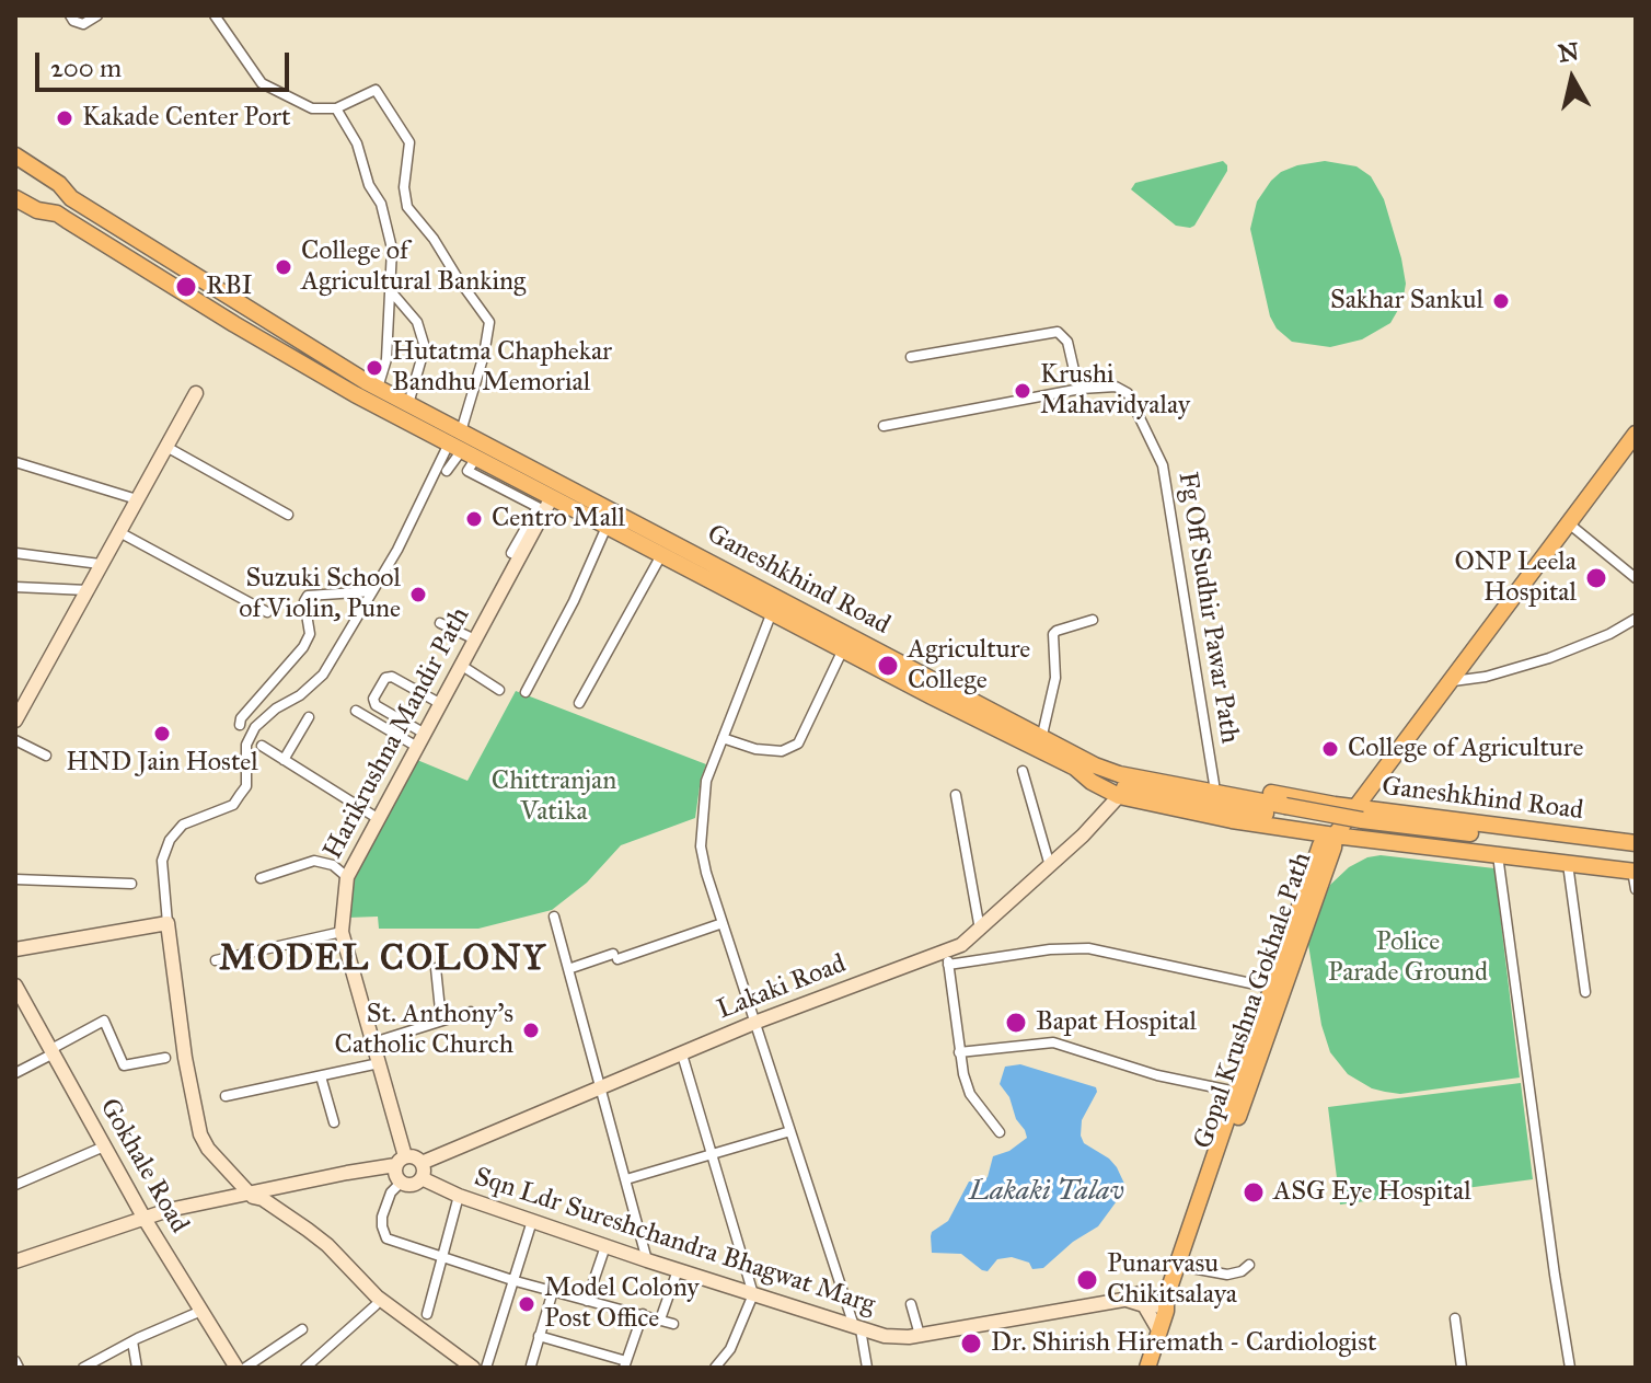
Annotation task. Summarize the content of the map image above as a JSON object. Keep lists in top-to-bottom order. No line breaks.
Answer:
{"streets":{"main road":["Ganeshkhind Road","Gopal Krushna Gokhale Path"],"street":["Fg Off Sudhir Pawar Path","Harikrushna Mandir Path","Lakaki Road","Gokhale Road","Sqn Ldr Sureshchandra Bhagwat Marg"]},"crossings":[["Ganeshkhind Road","Fg Off Sudhir Pawar Path"],["Ganeshkhind Road","Harikrushna Mandir Path"],["Ganeshkhind Road","Lakaki Road"],["Ganeshkhind Road","Gopal Krushna Gokhale Path"],["Gopal Krushna Gokhale Path","Sqn Ldr Sureshchandra Bhagwat Marg"]],"districts":["MODEL COLONY"],"water":["Lakaki Talav"],"parks":["Chittranjan Vatika","Police Parade Ground"],"places":["Kakade Center Port","College of Agricultural Banking","RBI","Sakhar Sankul","Hutatma Chaphekar Bandhu Memorial","Krushi Mahavidyalay","Centro Mall","ONP Leela Hospital","Suzuki School of Violin, Pune","Agriculture College","HND Jain Hostel","College of Agriculture","Bapat Hospital","St. Anthony's Catholic Church","ASG Eye Hospital","Punarvasu Chikitsalaya","Model Colony Post Office","Dr. Shirish Hiremath - Cardiologist"],"scale_bar":"200 m","north":"top"}
